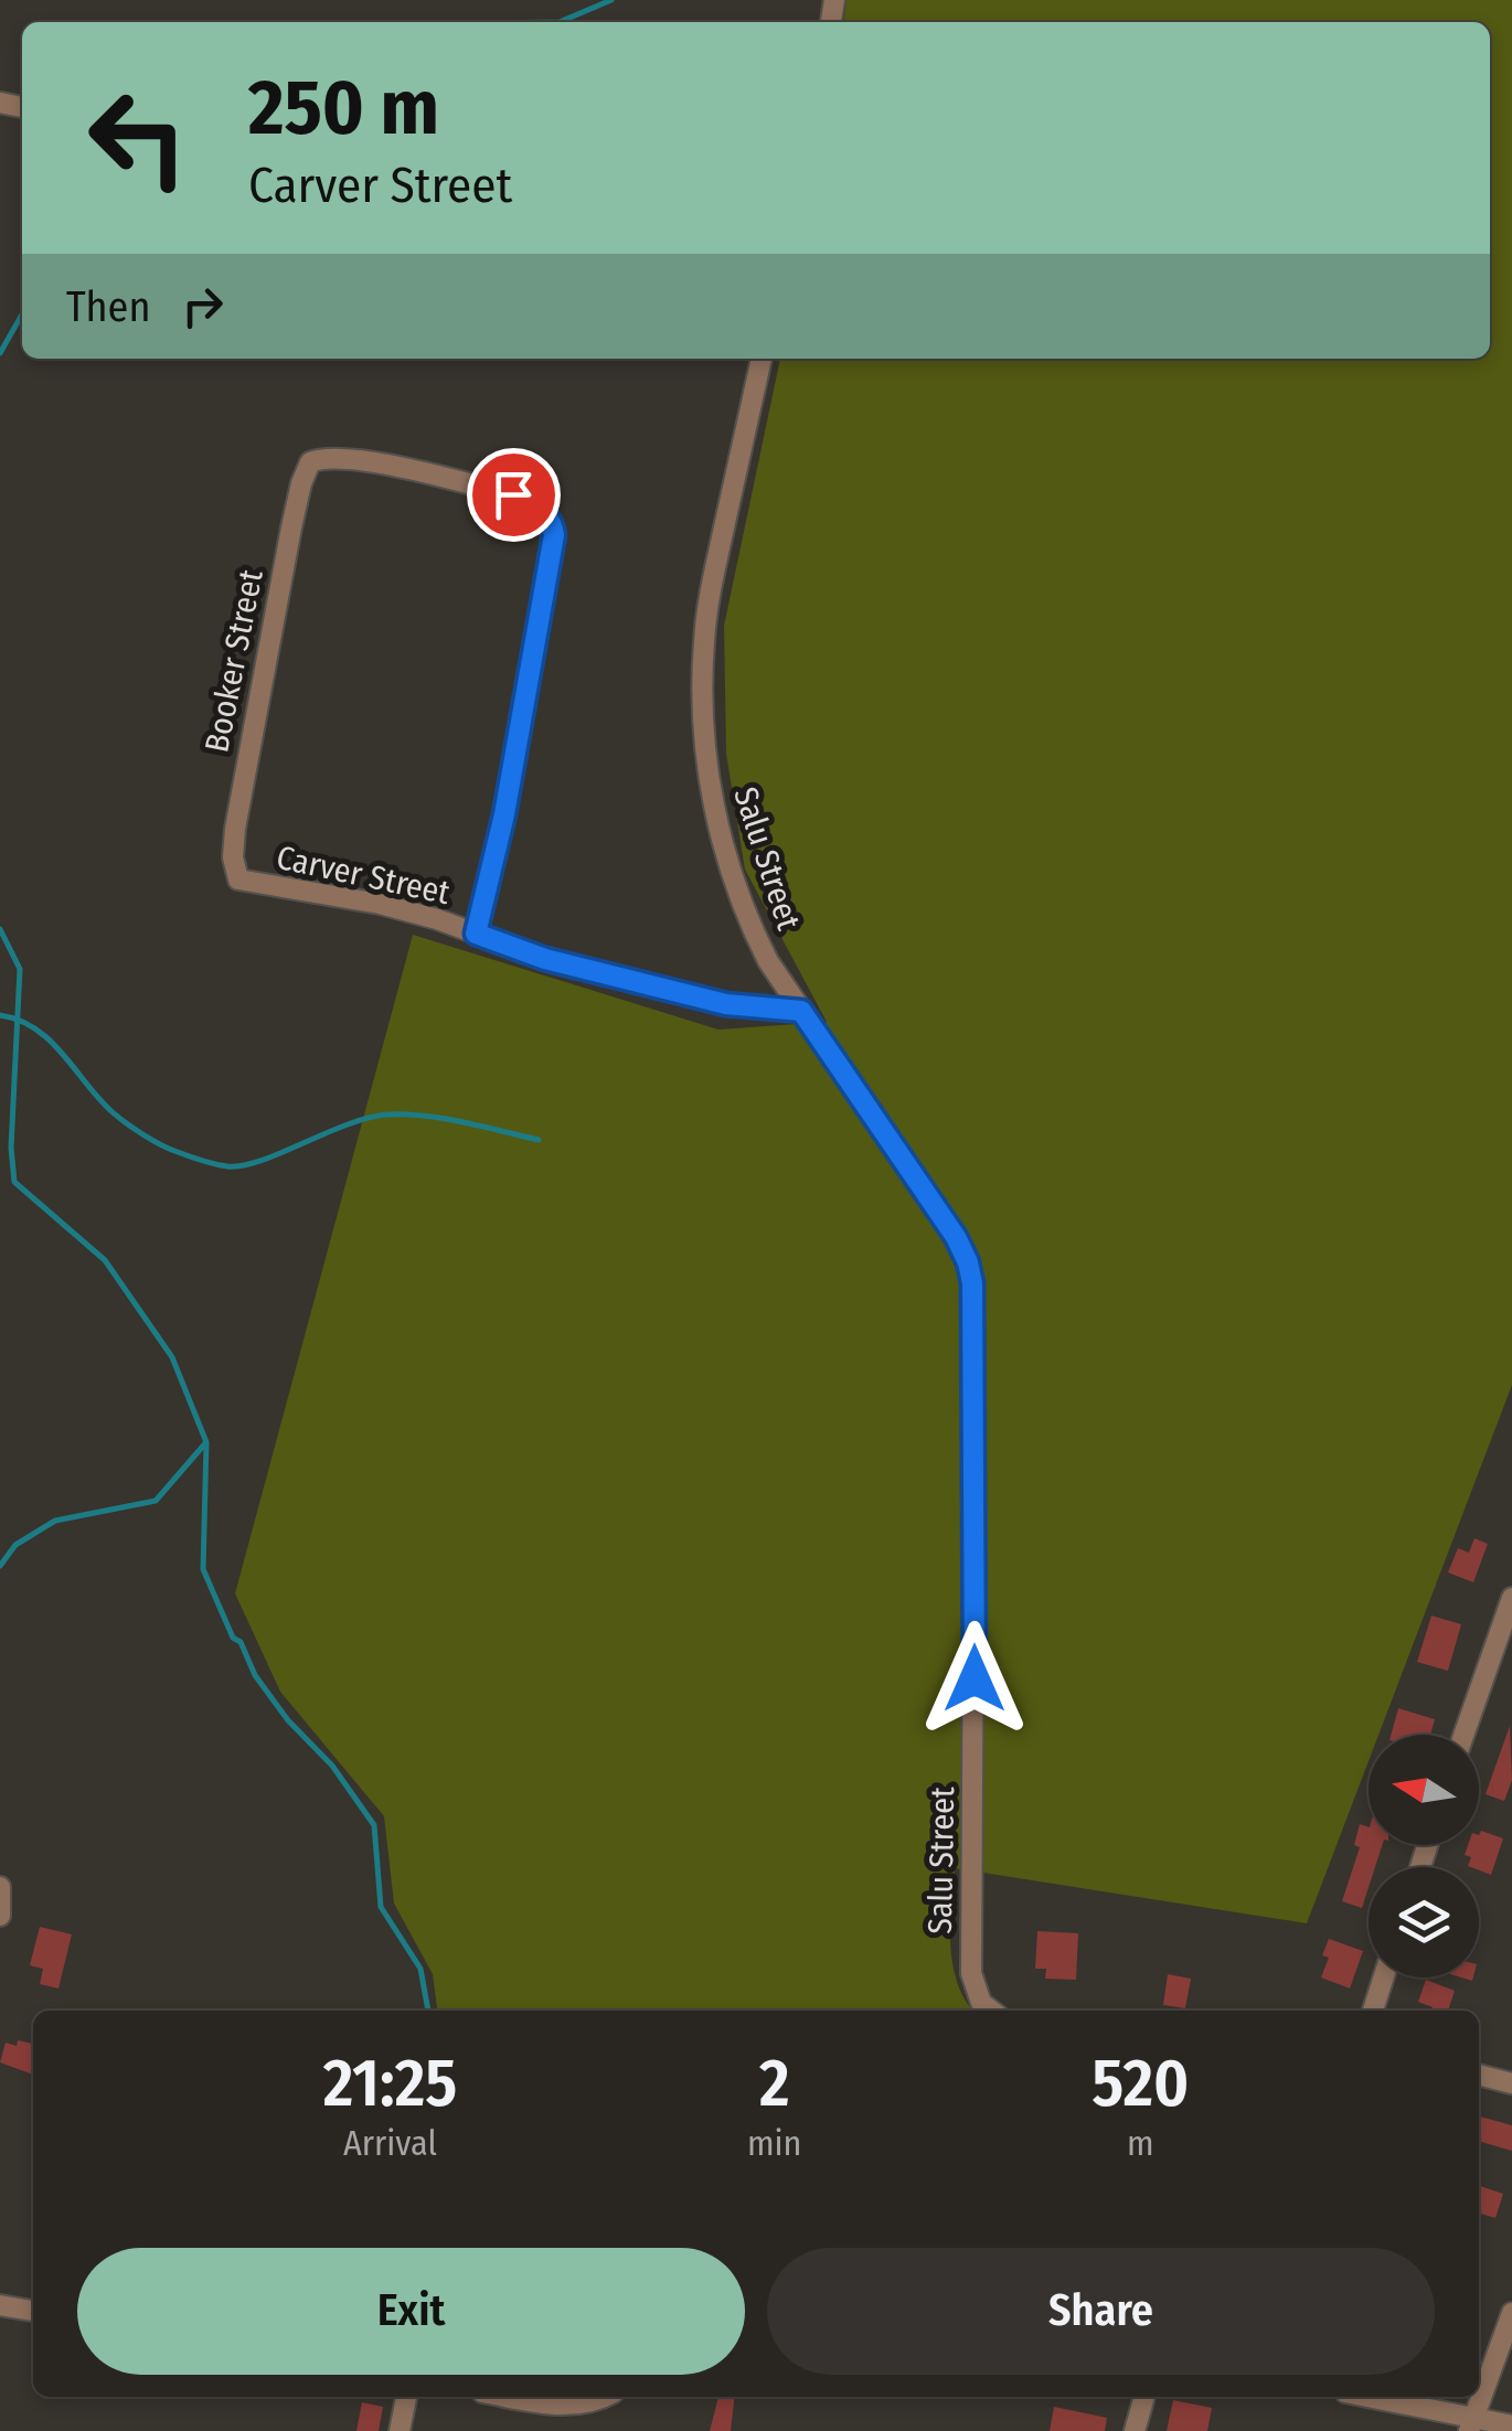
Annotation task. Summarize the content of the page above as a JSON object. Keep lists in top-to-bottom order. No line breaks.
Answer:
{"streets":{"street":["Booker Street","Salu Street","Carver Street"]},"crossings":[["Booker Street","Carver Street"],["Salu Street","Carver Street"]],"north":"left","page":{"turn":["250 m","Carver Street"],"then":"Then","eta":["21:25","Arrival","2","min","520","m"],"buttons":["Exit","Share"]}}
